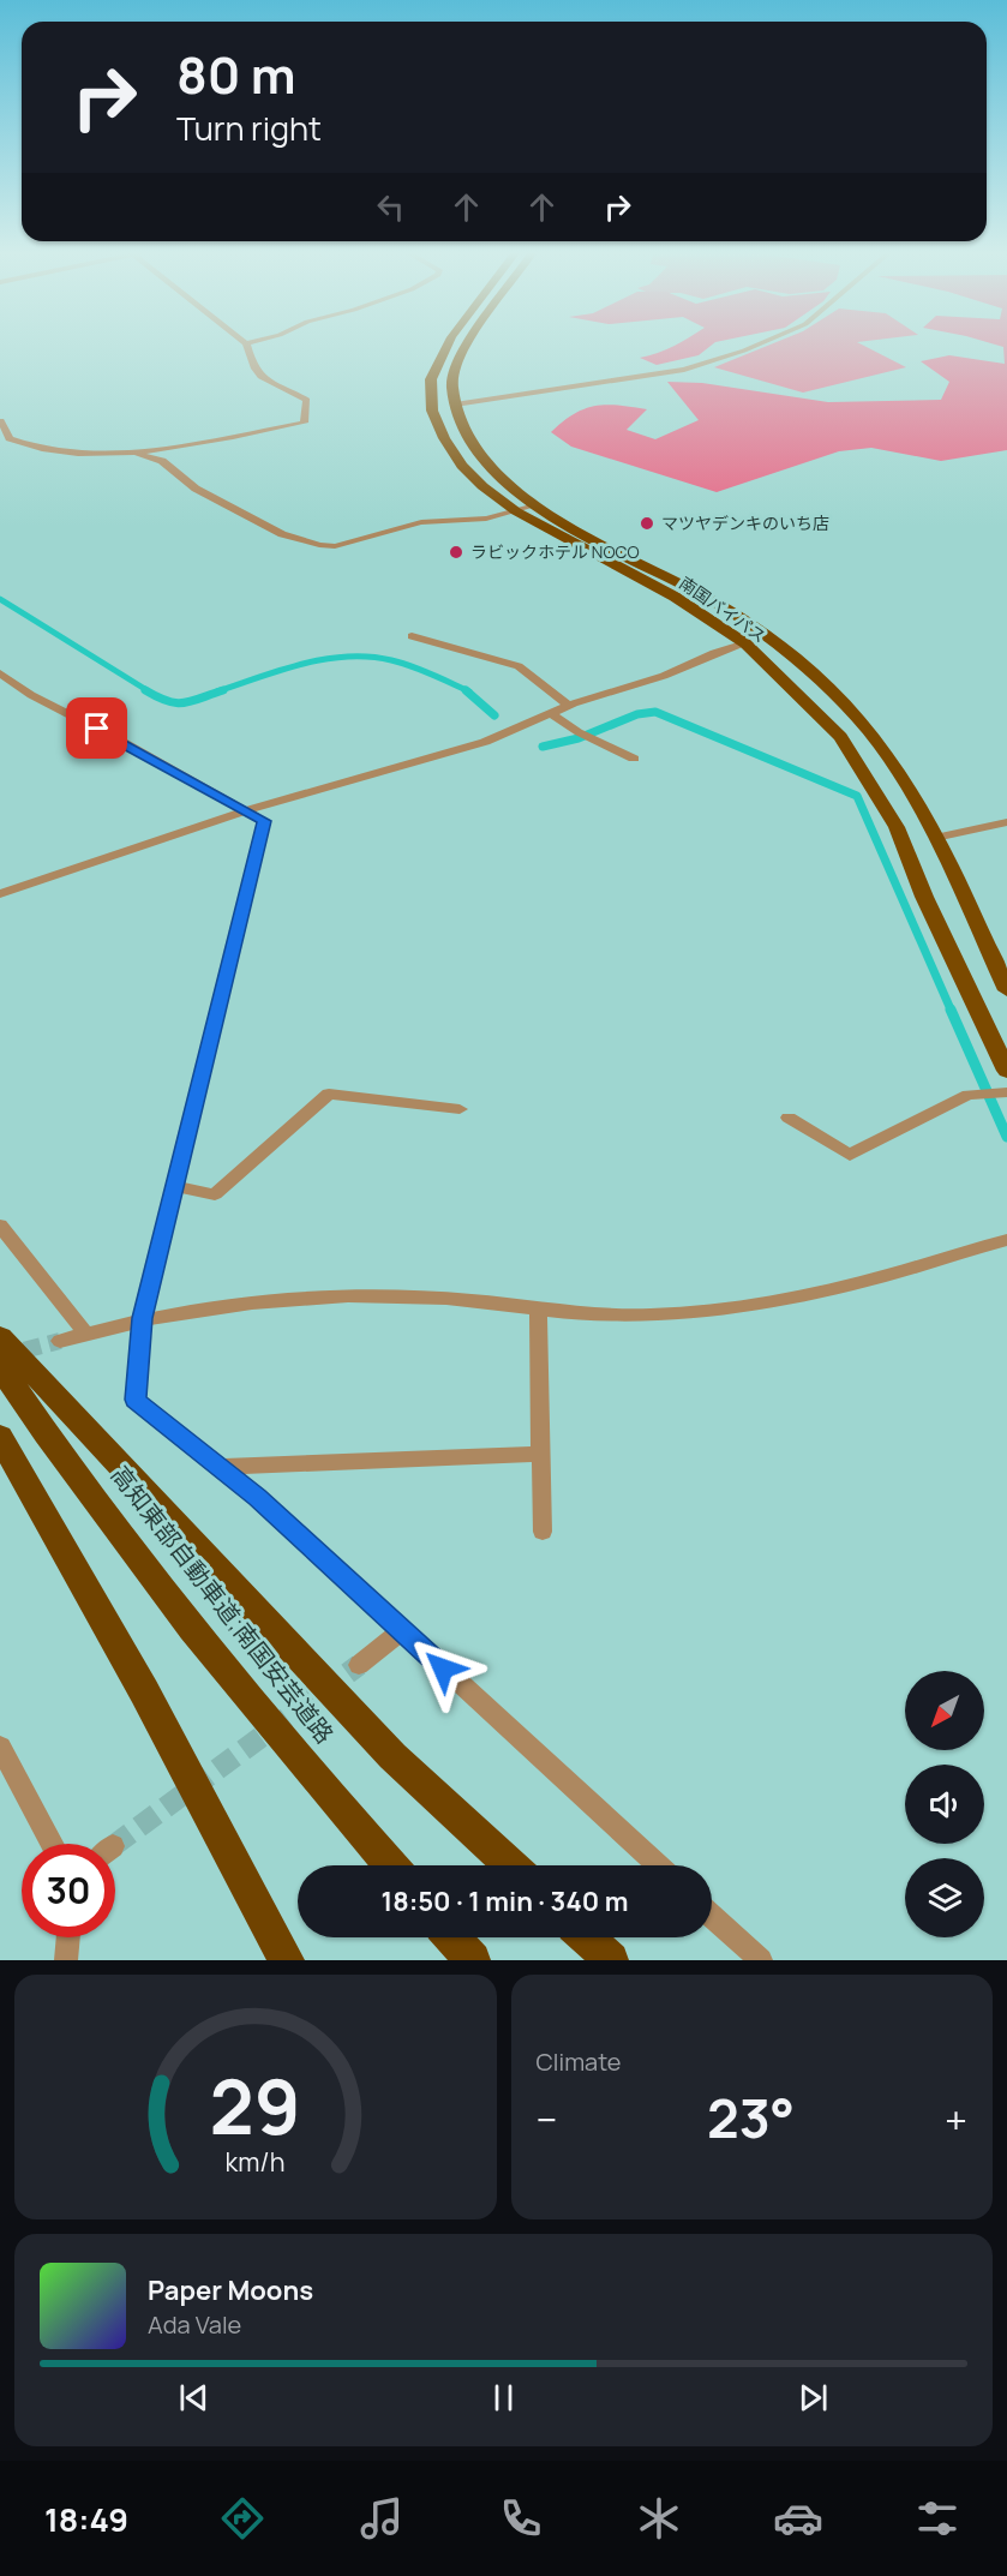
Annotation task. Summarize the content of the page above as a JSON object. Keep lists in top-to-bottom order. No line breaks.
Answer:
{"streets":{"highway":["南国バイパス","高知東部自動車道;南国安芸道路"]},"places":["マツヤデンキのいち店","ラビックホテル NOCO"],"north":"bottom left","page":{"turn":["80 m","Turn right"],"limit":"30","trip":"18:50 · 1 min · 340 m","tile":"Climate","heat":["−","23°","+"],"song":["Paper Moons","Ada Vale"],"tabs":"18:49","gauge":["29","km/h"]}}
